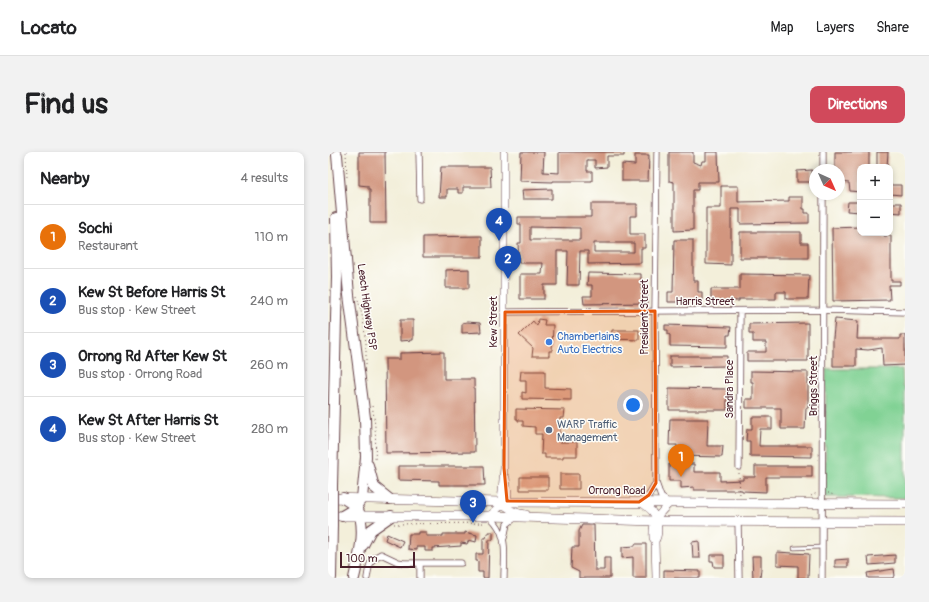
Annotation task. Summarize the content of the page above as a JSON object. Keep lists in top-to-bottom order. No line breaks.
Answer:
{"streets":{"highway":["Orrong Road"],"street":["Harris Street","President Street","Kew Street","Briggs Street","Sandra Place"],"path":["Leach Highway PSP"]},"crossings":[["Harris Street","President Street"],["Harris Street","Kew Street"],["Harris Street","Briggs Street"],["Harris Street","Sandra Place"],["President Street","Orrong Road"],["Kew Street","Orrong Road"],["Briggs Street","Orrong Road"]],"places":["Chamberlains Auto Electrics","WARP Traffic Management"],"scale_bar":"100 m","north":"bottom right","page":{"header":"Locato","nav":["Map","Layers","Share"],"buttons":"Directions","title":"Find us","heading":["Nearby","4 results"],"map_buttons":["+","−"],"list":[{"mark":"1","name":"Sochi","note":"Restaurant","value":"110 m"},{"mark":"2","name":"Kew St Before Harris St","note":"Bus stop · Kew Street","value":"240 m"},{"mark":"3","name":"Orrong Rd After Kew St","note":"Bus stop · Orrong Road","value":"260 m"},{"mark":"4","name":"Kew St After Harris St","note":"Bus stop · Kew Street","value":"280 m"}],"pins":["4","2","1","3"],"scale":"100 m"}}
